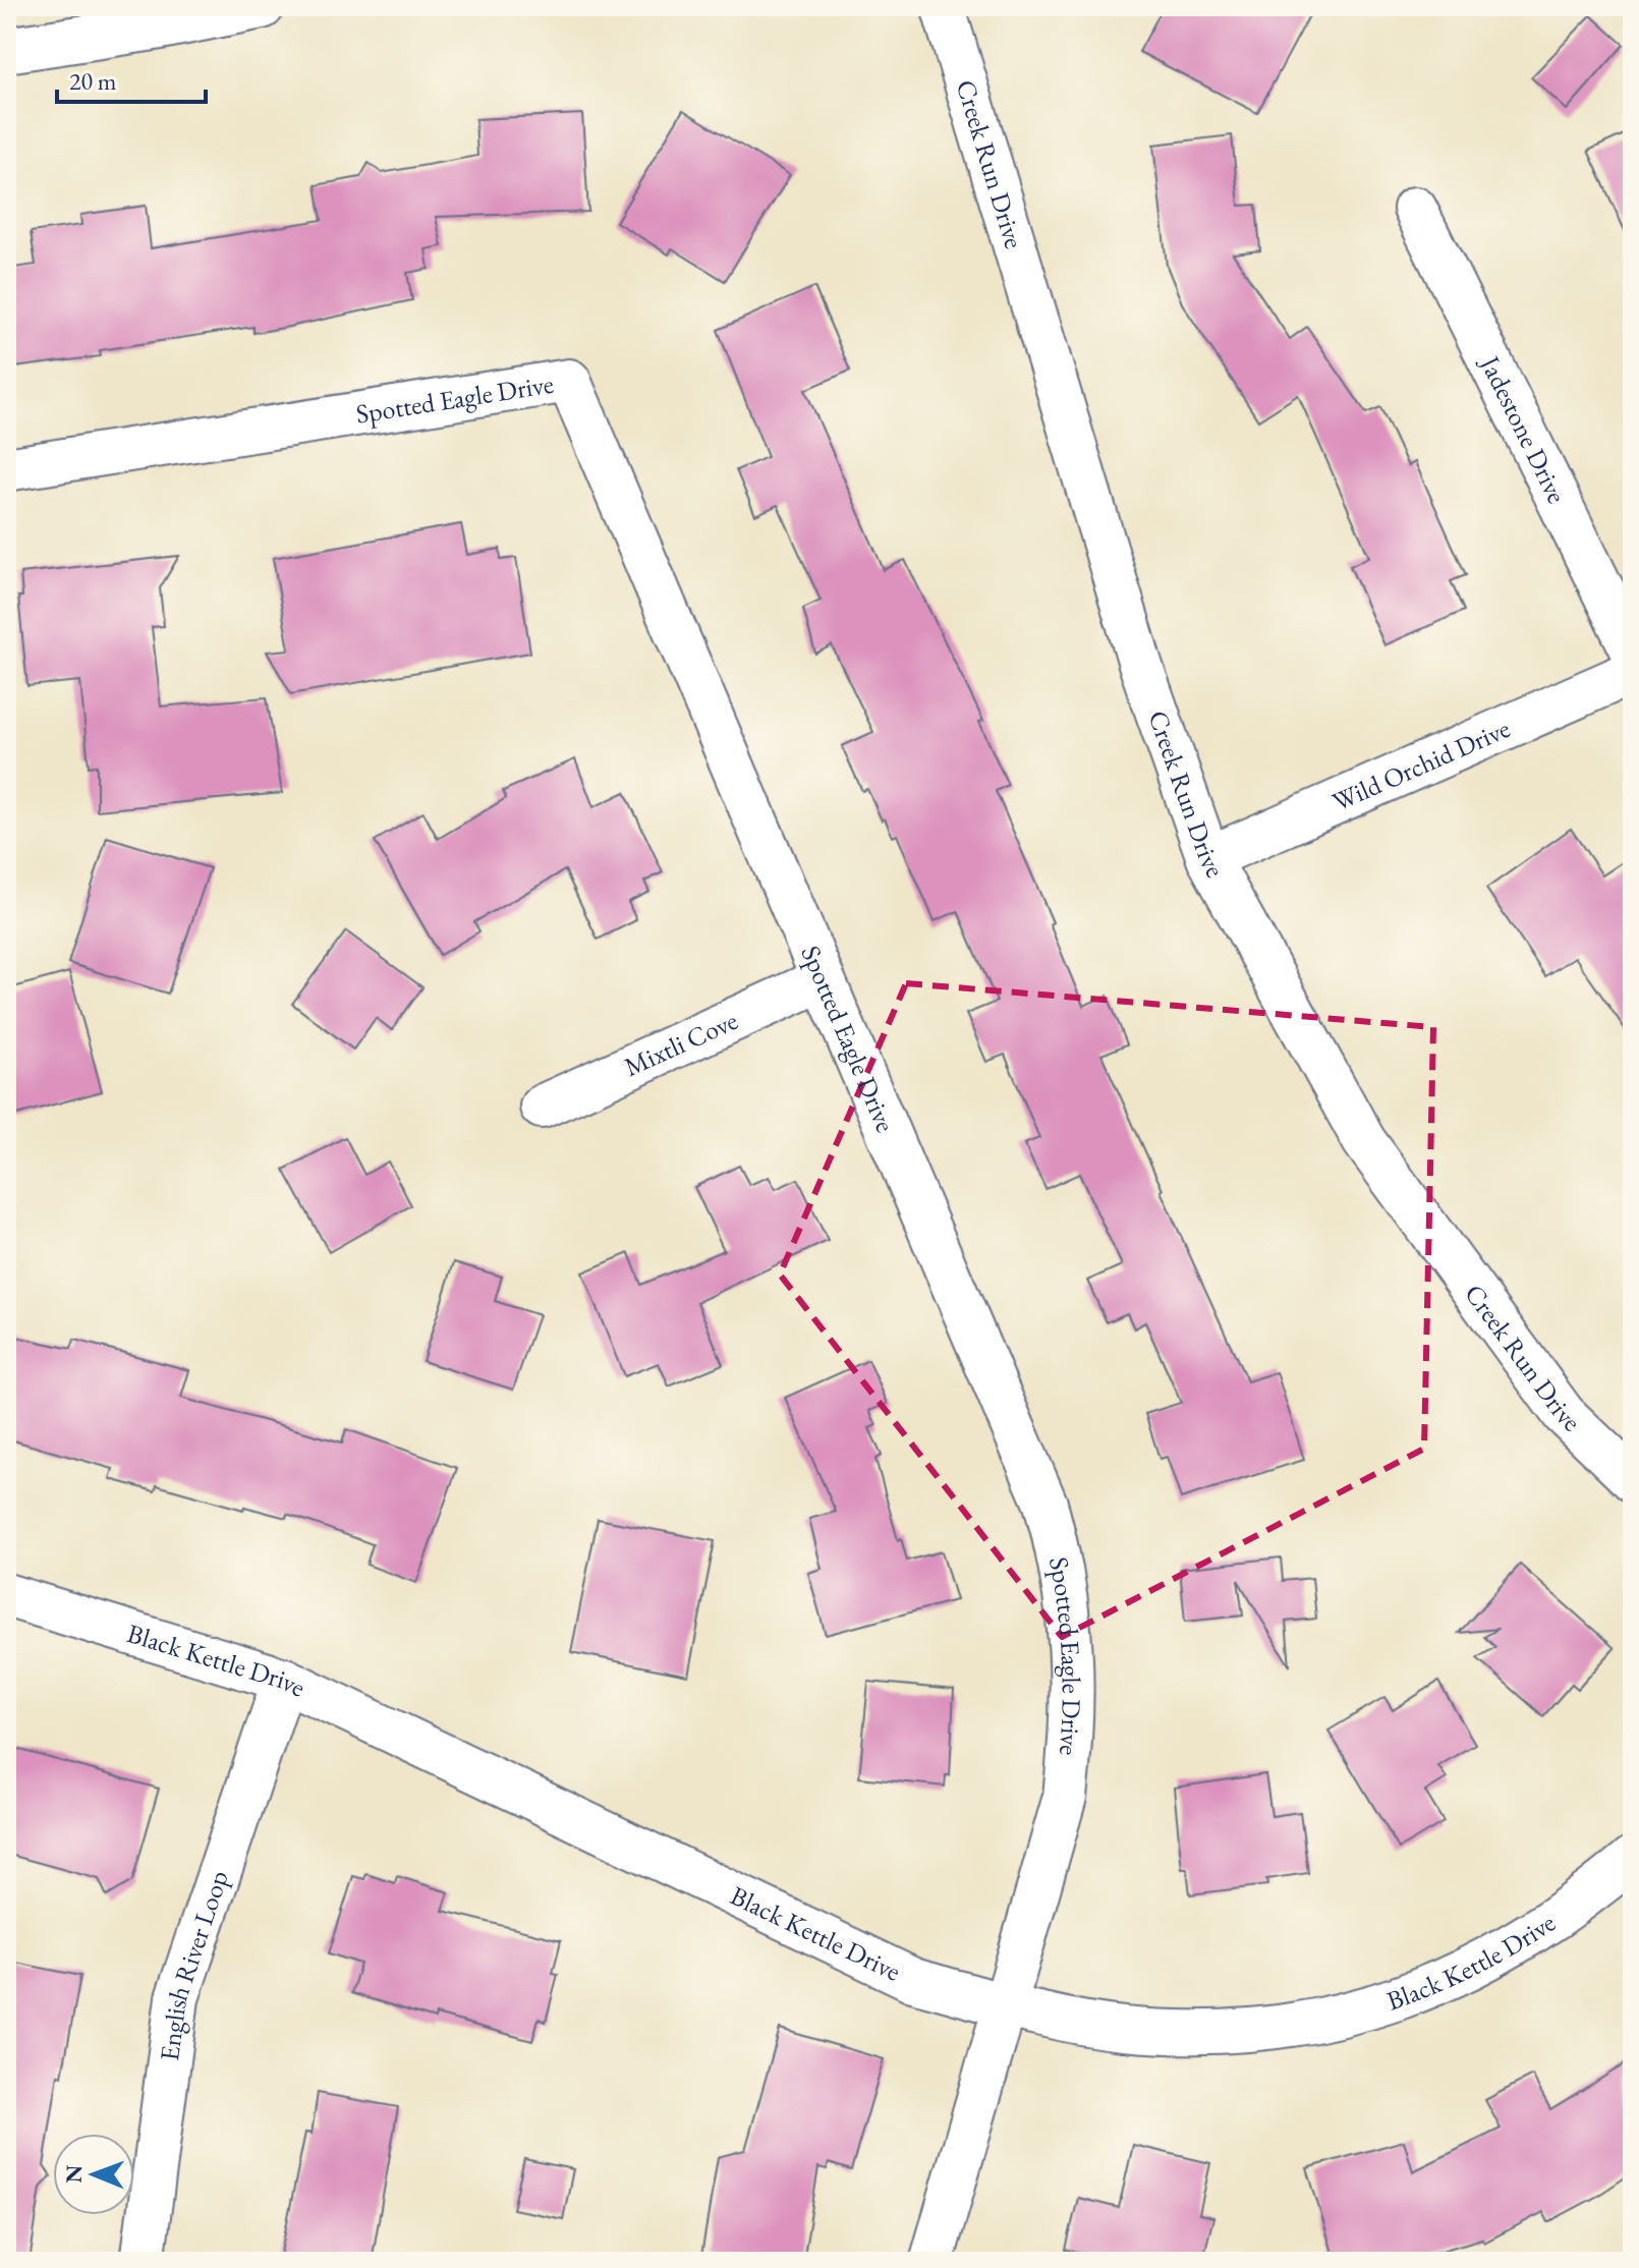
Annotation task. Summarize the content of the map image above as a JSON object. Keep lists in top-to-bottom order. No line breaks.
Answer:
{"streets":{"street":["Creek Run Drive","Spotted Eagle Drive","Jadestone Drive","Wild Orchid Drive","Mixtli Cove","Black Kettle Drive","English River Loop"]},"crossings":[["Creek Run Drive","Wild Orchid Drive"],["Spotted Eagle Drive","Mixtli Cove"],["Spotted Eagle Drive","Black Kettle Drive"],["Black Kettle Drive","English River Loop"]],"scale_bar":"20 m","north":"left"}
